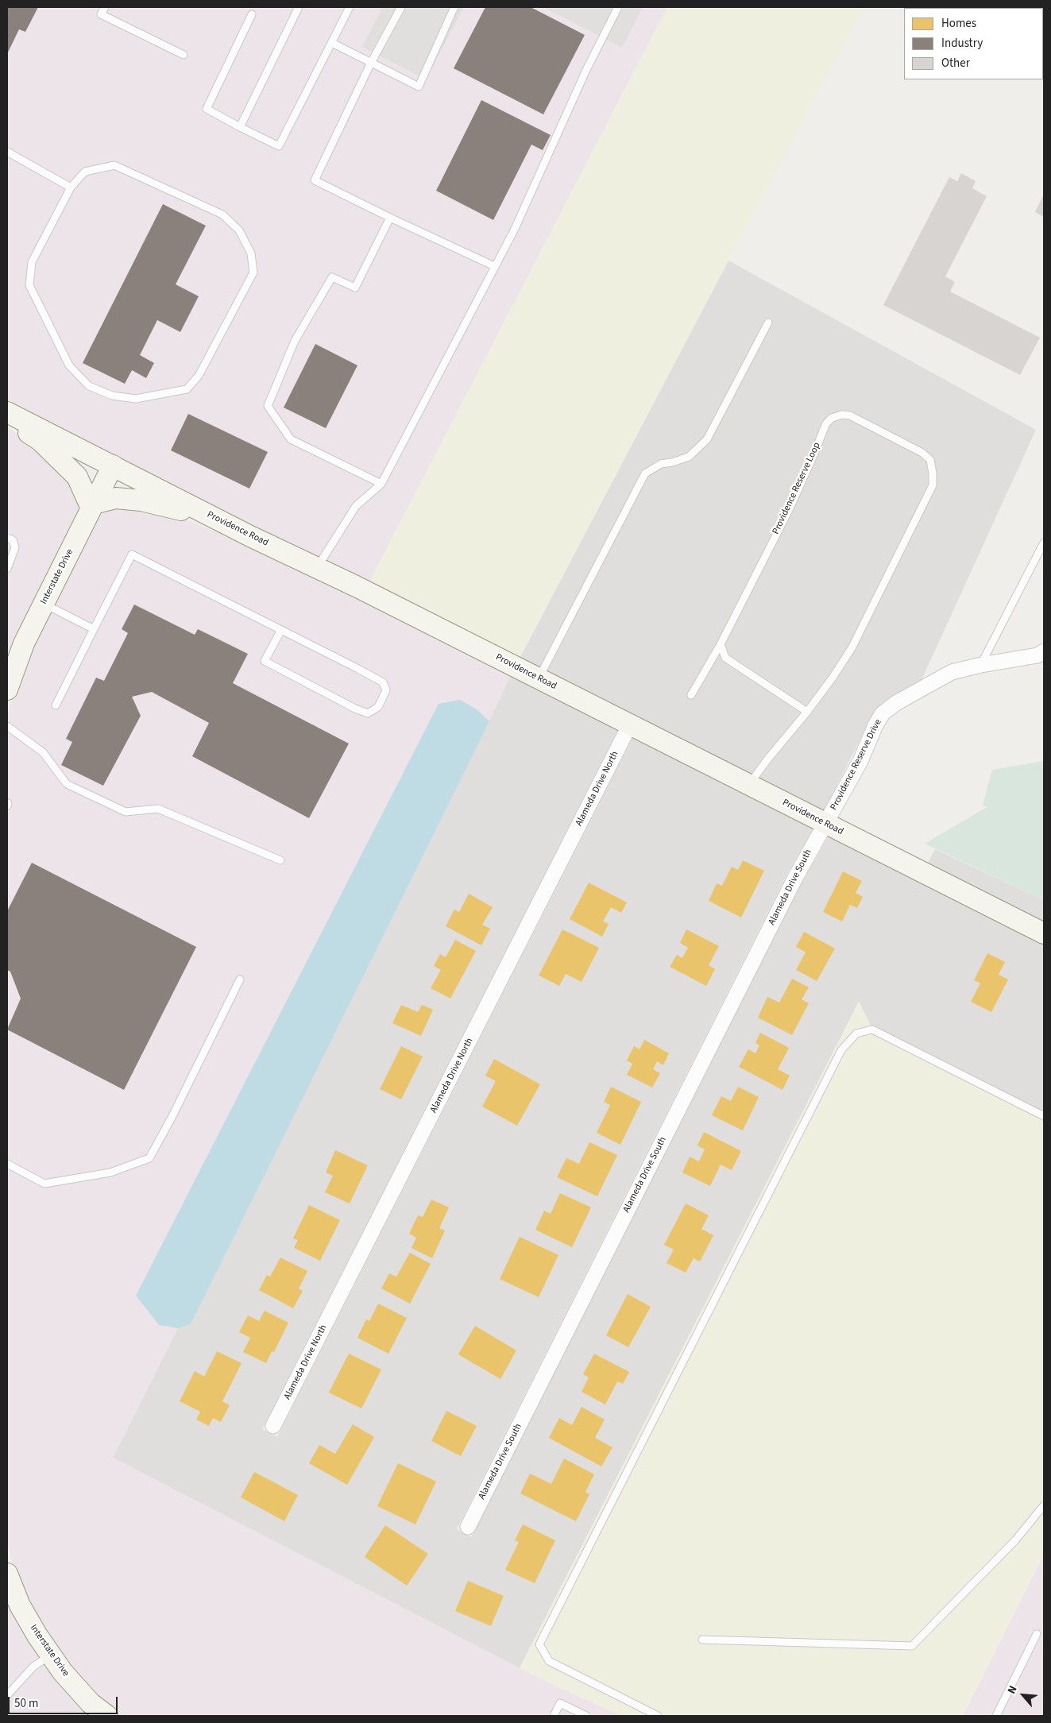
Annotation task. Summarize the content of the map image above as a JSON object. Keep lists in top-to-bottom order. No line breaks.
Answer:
{"streets":{"street":["Providence Road","Interstate Drive","Providence Reserve Drive","Alameda Drive North","Alameda Drive South"],"lane":["Providence Reserve Loop"]},"crossings":[["Providence Road","Interstate Drive"],["Providence Road","Providence Reserve Drive"],["Providence Road","Alameda Drive North"],["Providence Road","Alameda Drive South"],["Providence Reserve Drive","Alameda Drive South"]],"legend":["Homes","Industry","Other"],"scale_bar":"50 m","north":"top left"}
